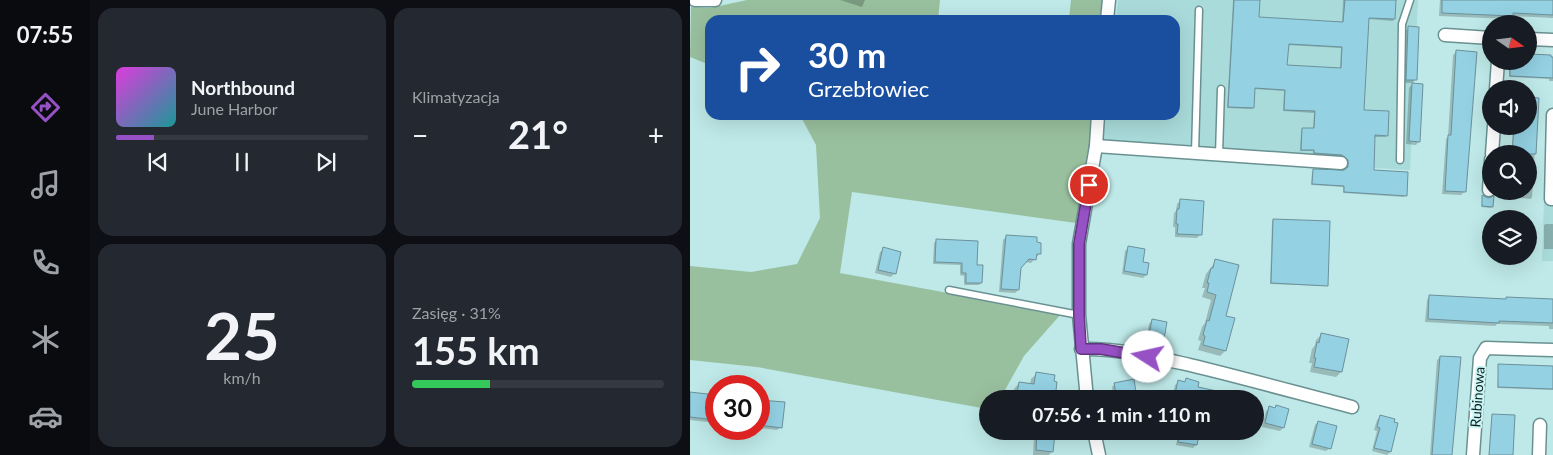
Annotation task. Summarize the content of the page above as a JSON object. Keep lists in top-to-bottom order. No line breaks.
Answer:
{"streets":{"street":["Rubinowa"]},"north":"right","page":{"tabs":"07:55","tile":["Klimatyzacja",["25","km/h"],["Zasięg · 31%","155 km"]],"turn":["30 m","Grzebłowiec"],"song":["Northbound","June Harbor"],"heat":["−","21°","+"],"limit":"30","trip":"07:56 · 1 min · 110 m"}}
